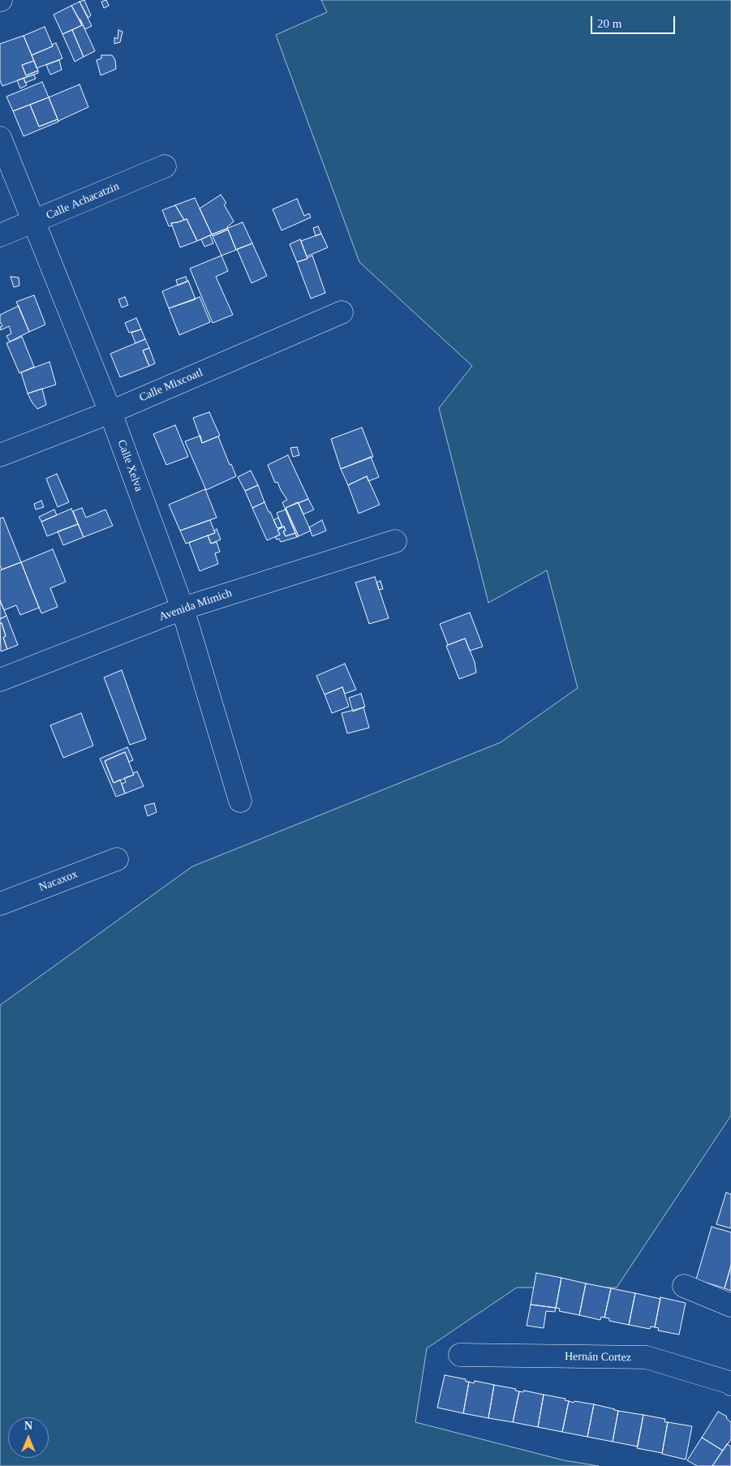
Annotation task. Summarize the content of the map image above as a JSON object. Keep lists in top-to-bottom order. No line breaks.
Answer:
{"streets":{"street":["Calle Achacatzin","Calle Mixcoatl","Calle Xelva","Avenida Mimich","Nacaxox","Hernán Cortez"]},"crossings":[["Calle Achacatzin","Calle Xelva"],["Calle Mixcoatl","Calle Xelva"],["Calle Xelva","Avenida Mimich"]],"scale_bar":"20 m","north":"top"}
